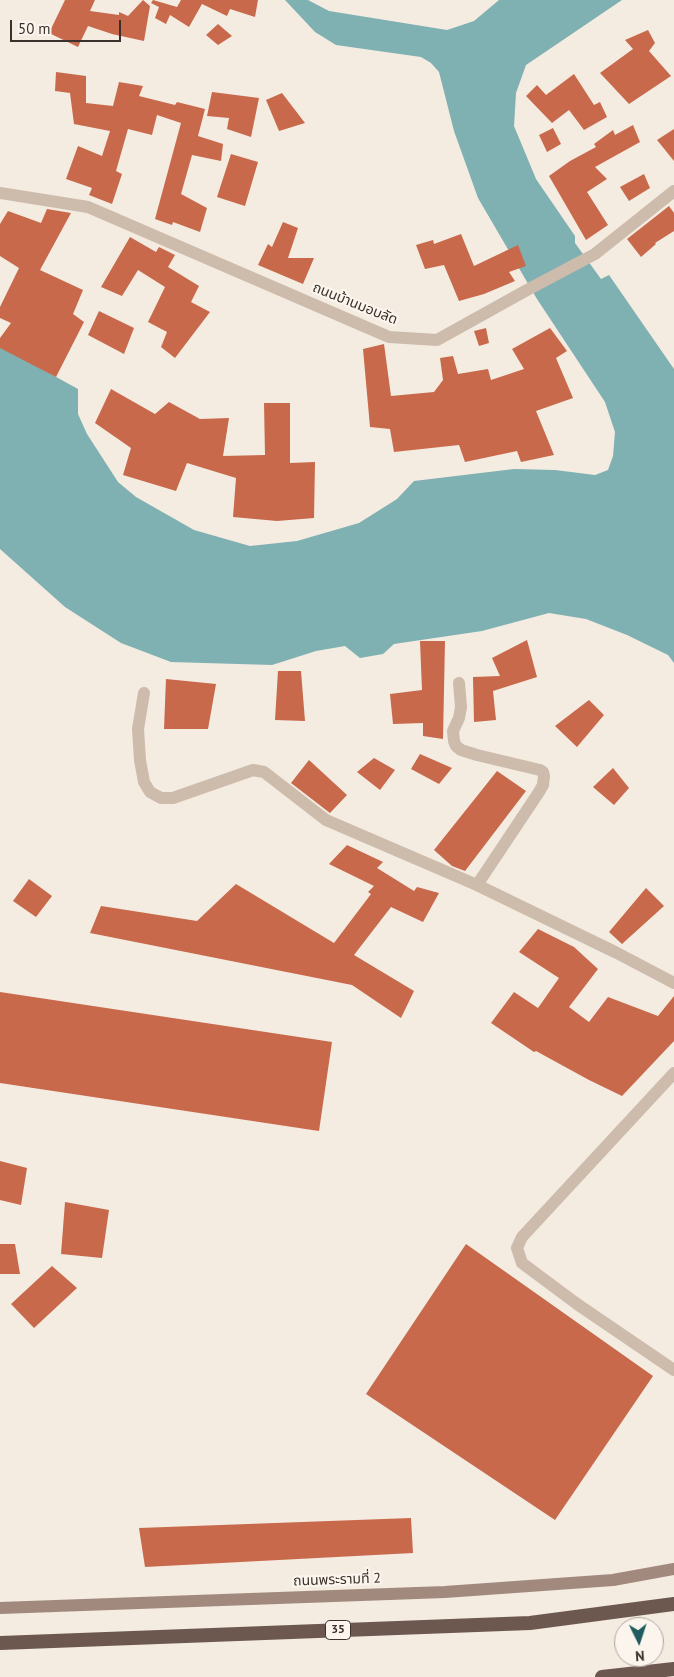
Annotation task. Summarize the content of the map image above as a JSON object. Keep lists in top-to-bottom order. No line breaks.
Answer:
{"streets":{"highway":["35"],"main road":["ถนนพระรามที่ 2"],"street":["ถนนบ้านมอบลัด"]},"scale_bar":"50 m","north":"bottom"}
